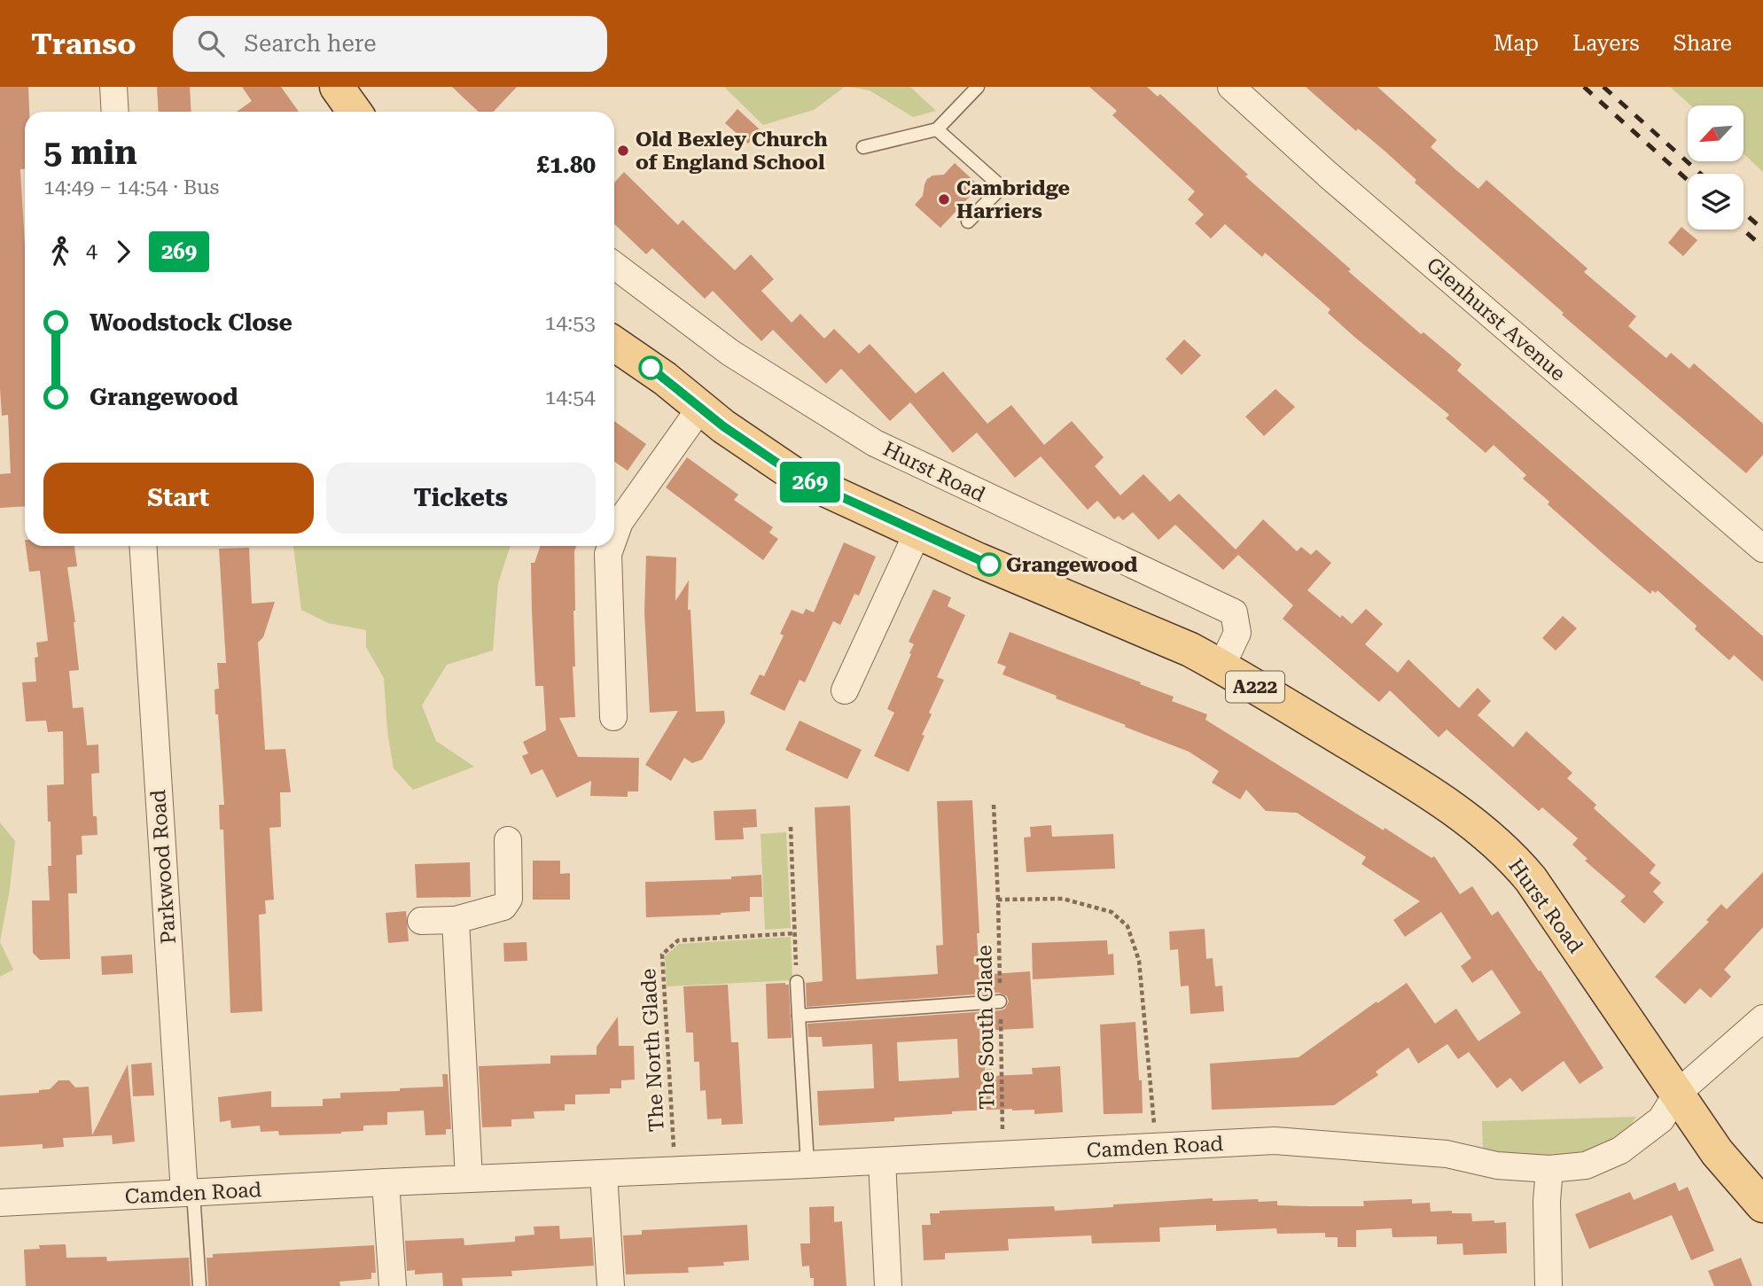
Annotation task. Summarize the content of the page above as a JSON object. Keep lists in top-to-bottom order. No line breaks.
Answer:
{"streets":{"main road":["Hurst Road","A222"],"street":["Glenhurst Avenue","Parkwood Road","Camden Road"],"path":["The South Glade","The North Glade"]},"crossings":[["Hurst Road","Camden Road"],["Parkwood Road","Camden Road"],["The South Glade","Camden Road"],["The North Glade","Camden Road"]],"places":["Old Bexley Church of England School","Cambridge Harriers","Grangewood"],"lines":["bus line 269"],"north":"bottom left","page":{"header":"Transo","search":"Search here","nav":["Map","Layers","Share"],"on_map":"269","heading":["5 min","14:49 – 14:54 · Bus","£1.80"],"legs":["4","269"],"list":[{"name":"Woodstock Close","value":"14:53"},{"name":"Grangewood","value":"14:54"}],"buttons":["Start","Tickets"]}}
